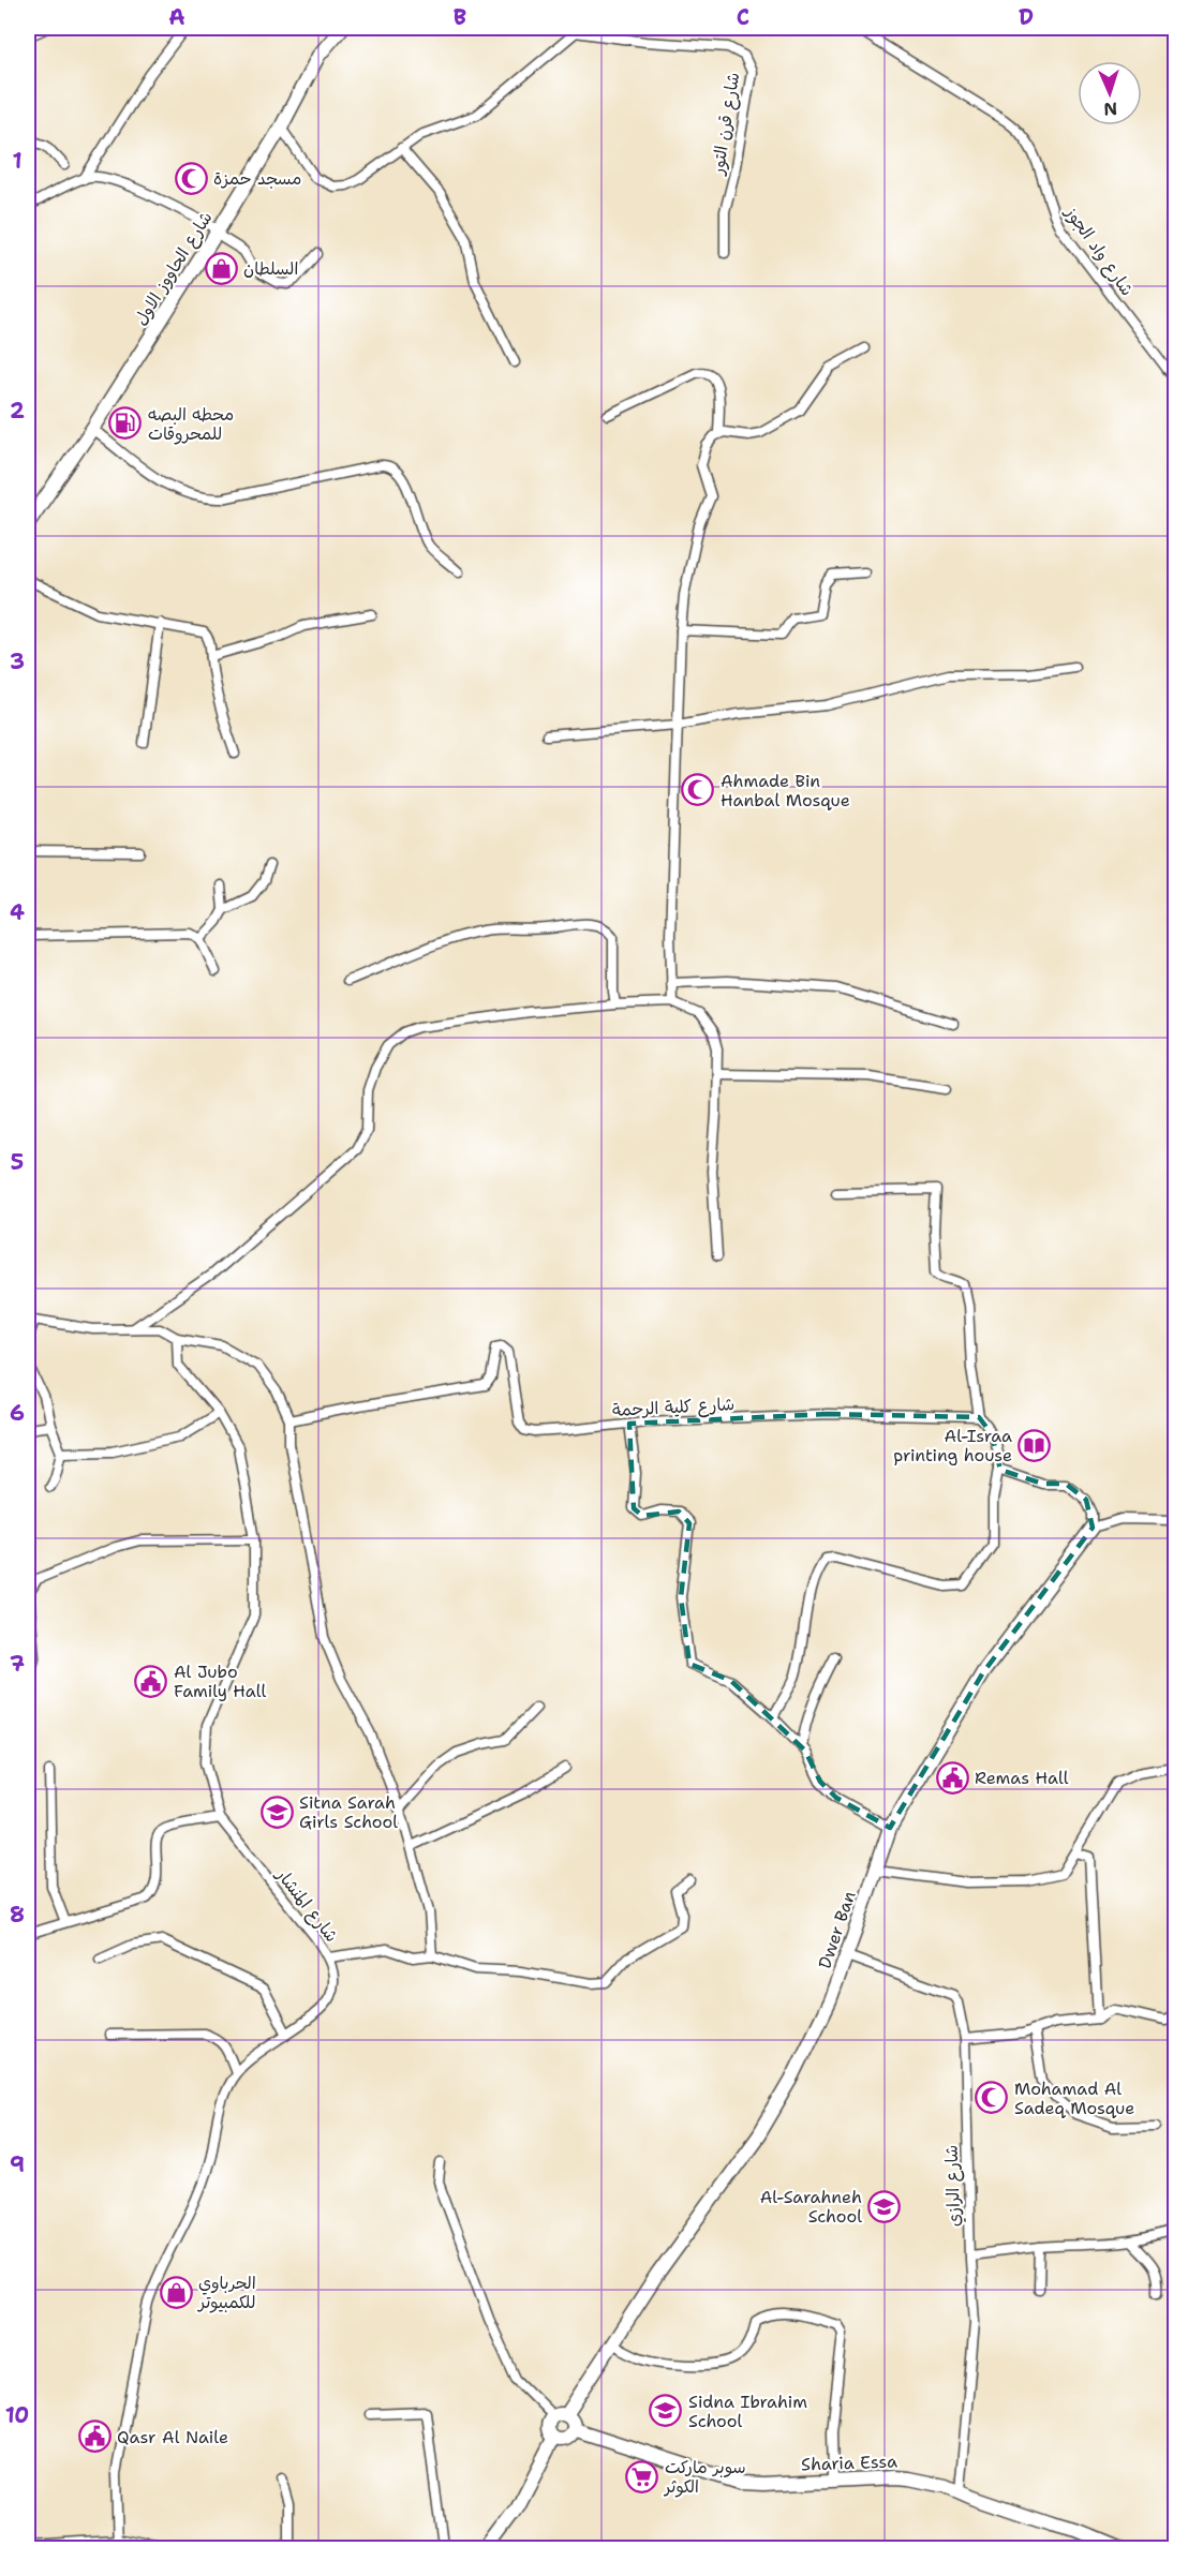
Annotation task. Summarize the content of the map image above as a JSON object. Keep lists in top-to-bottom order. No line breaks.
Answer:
{"streets":{"street":["شارع قرن التور","شارع واد الجوز","شارع الحاووز الاول","شارع كلية الرحمة","شارع المنشار","Dwer Ban","شارع الرازي","Sharia Essa"]},"crossings":[["Dwer Ban","شارع الرازي"],["Dwer Ban","Sharia Essa"],["شارع الرازي","Sharia Essa"]],"places":{"mosque":["مسجد حمزة","Ahmade Bin Hanbal Mosque","Mohamad Al Sadeq Mosque"],"shop":["السلطان","الحرباوي للكمبيوتر"],"fuel station":["محطه البصه للمحروقات"],"library":["Al-Israa printing house"],"public building":["Al Jubo Family Hall","Remas Hall","Qasr Al Naile"],"school or university":["Sitna Sarah Girls School","Al-Sarahneh School","Sidna Ibrahim School"],"supermarket":["سوبر ماركت الكوثر"]},"north":"bottom","grid":{"columns":["A","B","C","D"],"rows":["1","2","3","4","5","6","7","8","9","10"]}}
